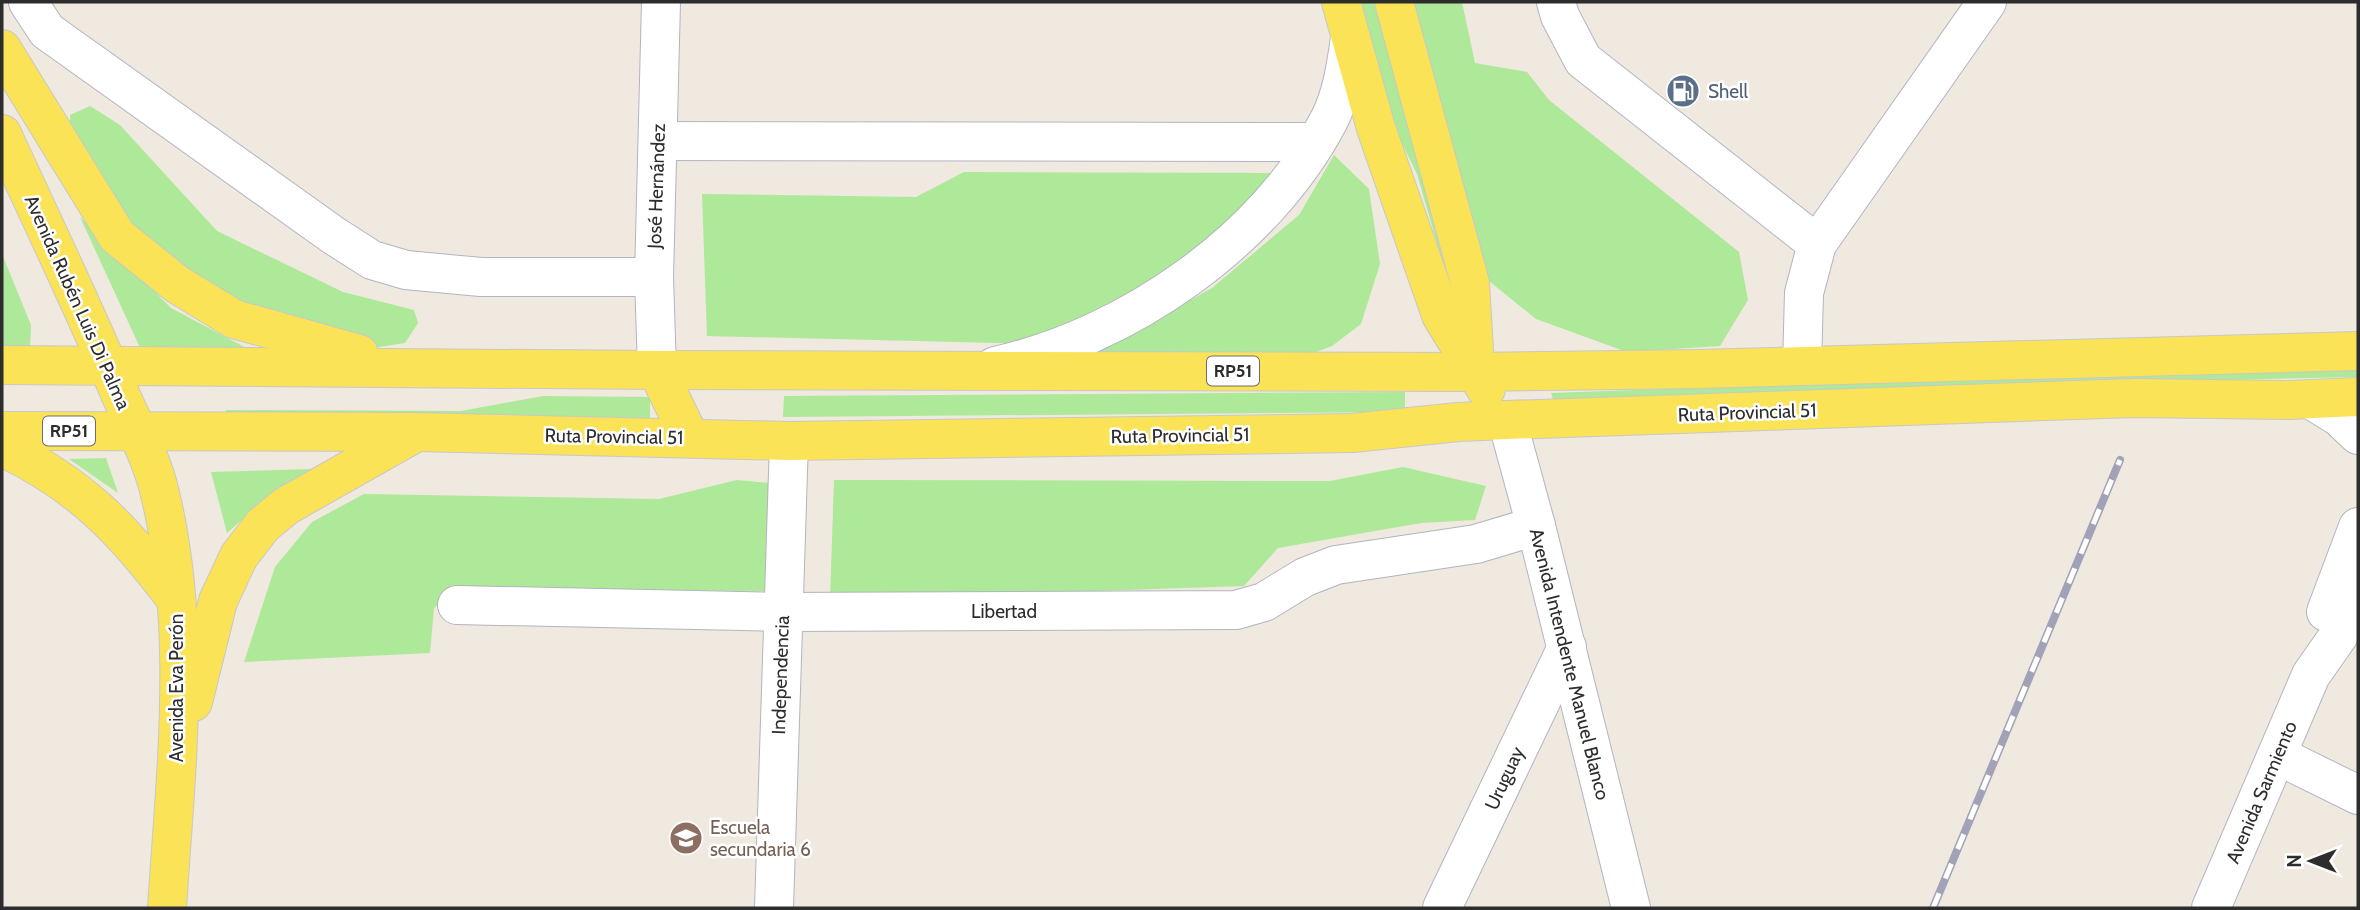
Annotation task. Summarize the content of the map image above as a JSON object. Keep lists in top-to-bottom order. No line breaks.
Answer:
{"streets":{"main road":["Avenida Rubén Luis Di Palma","RP51","Ruta Provincial 51","Avenida Eva Perón"],"street":["José Hernández","Libertad","Avenida Intendente Manuel Blanco","Independencia","Uruguay","Avenida Sarmiento"]},"crossings":[["José Hernández","RP51"],["Avenida Rubén Luis Di Palma","RP51"],["Avenida Rubén Luis Di Palma","Ruta Provincial 51"],["Avenida Rubén Luis Di Palma","Avenida Eva Perón"],["Ruta Provincial 51","Avenida Intendente Manuel Blanco"],["Ruta Provincial 51","Independencia"],["Ruta Provincial 51","Avenida Eva Perón"],["Libertad","Avenida Intendente Manuel Blanco"],["Libertad","Independencia"],["Avenida Intendente Manuel Blanco","Uruguay"]],"places":{"fuel station":["Shell"],"school or university":["Escuela secundaria 6"]},"north":"left"}
